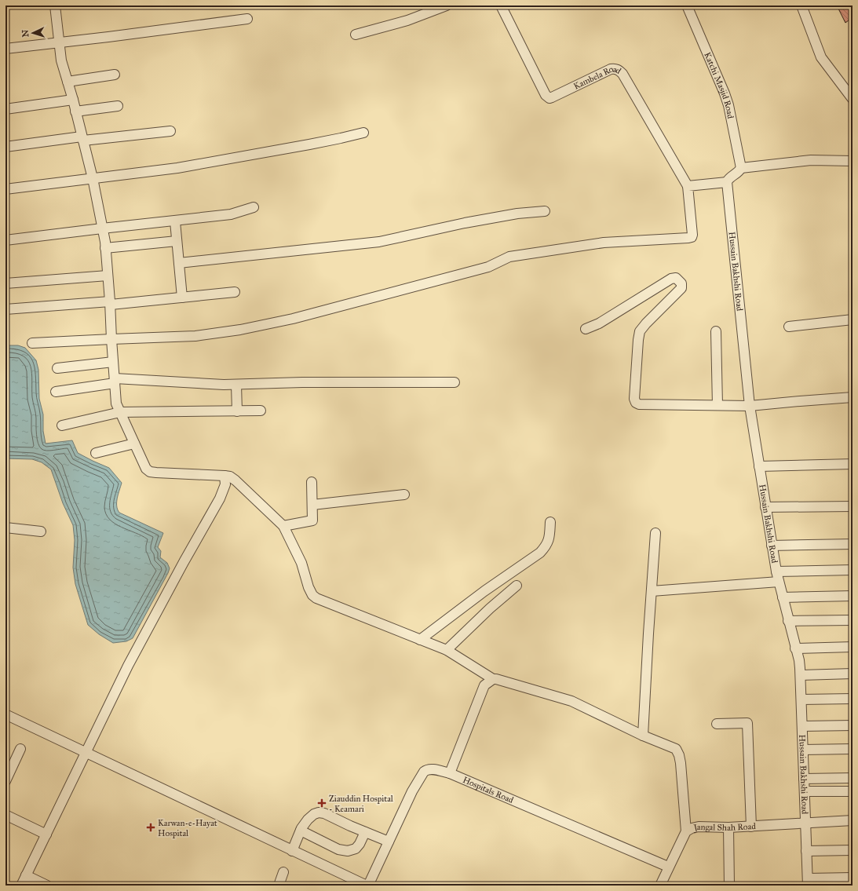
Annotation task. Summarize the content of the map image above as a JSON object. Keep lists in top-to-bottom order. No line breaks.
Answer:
{"streets":{"street":["Kambela Road","Katchi Masjid Road","Hussain Bakhshi Road","Hospitals Road","Jangal Shah Road"]},"crossings":[["Hussain Bakhshi Road","Jangal Shah Road"],["Hospitals Road","Jangal Shah Road"]],"places":{"health":["Ziauddin Hospital - Keamari","Karwan-e-Hayat Hospital"]},"north":"left"}
